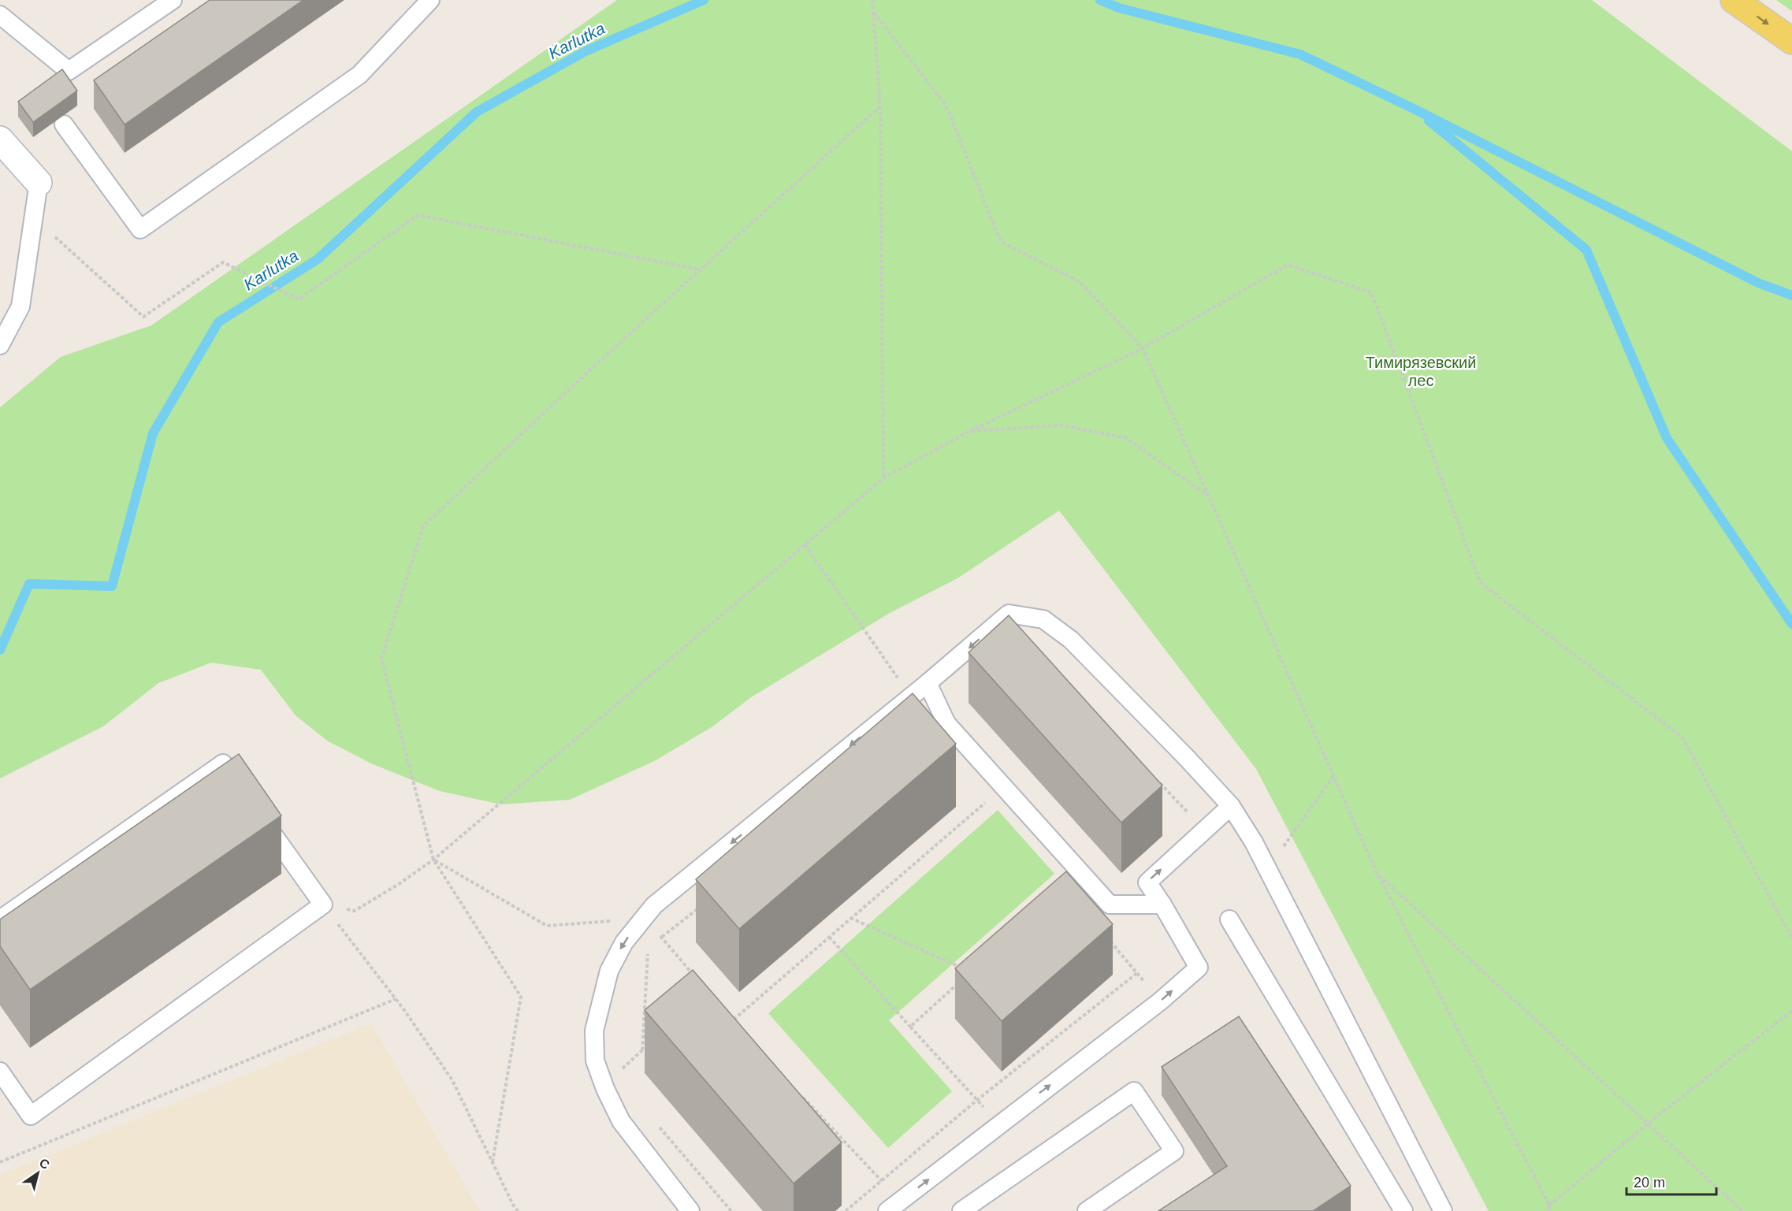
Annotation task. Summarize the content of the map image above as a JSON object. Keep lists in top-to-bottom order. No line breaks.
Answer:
{"water":["Karlutka"],"parks":["Тимирязевский лес"],"scale_bar":"20 m","north":"top right"}
